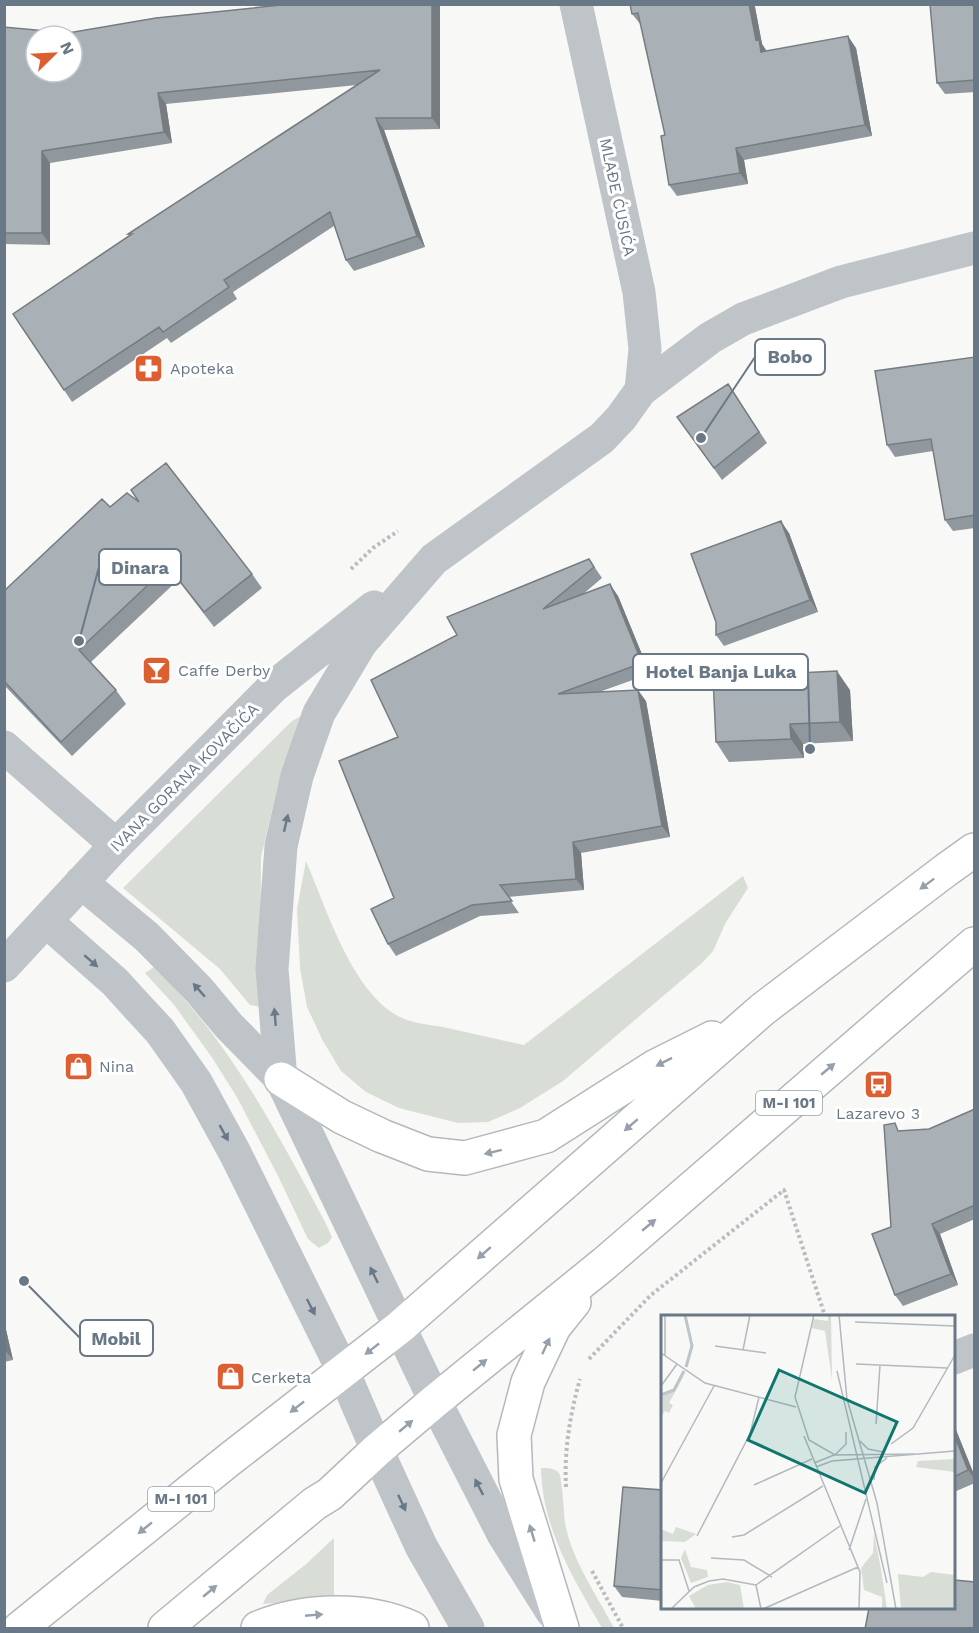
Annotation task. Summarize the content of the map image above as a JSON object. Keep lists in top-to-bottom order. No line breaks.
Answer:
{"streets":{"main road":["M-I 101"],"street":["MLAĐE ĆUSIĆA","IVANA GORANA KOVAČIĆA"]},"places":{"pharmacy":["Apoteka"],"other":["Bobo","Dinara","Hotel Banja Luka","Mobil"],"bar":["Caffe Derby"],"shop":["Nina","Cerketa"],"bus stop":["Lazarevo 3"]},"north":"top right"}
